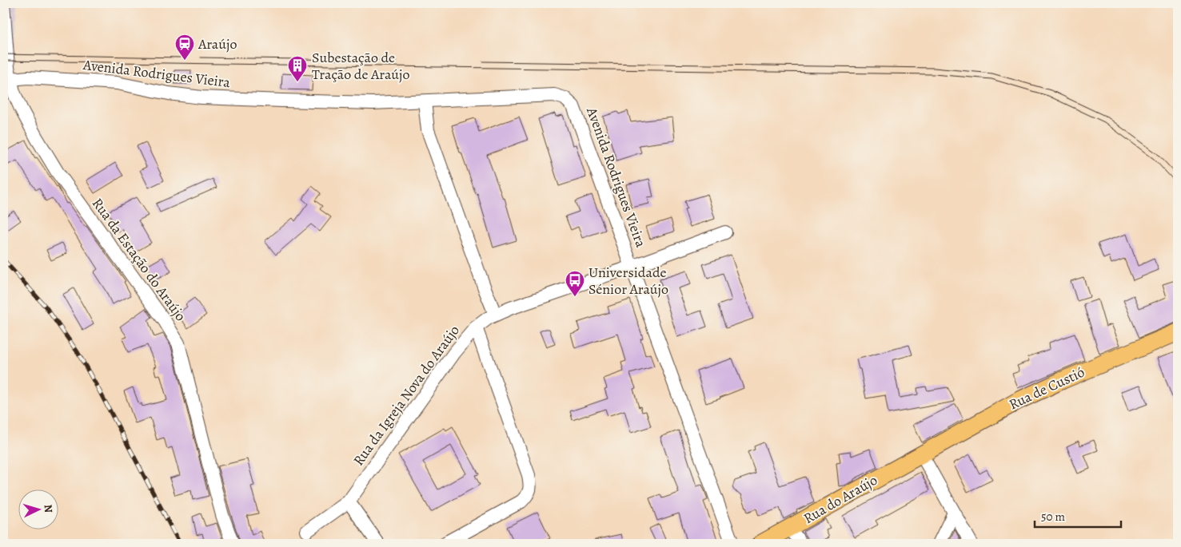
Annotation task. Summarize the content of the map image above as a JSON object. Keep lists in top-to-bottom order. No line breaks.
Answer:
{"streets":{"main road":["Rua de Custió","Rua do Araújo"],"street":["Avenida Rodrigues Vieira","Rua da Estação do Araújo","Rua da Igreja Nova do Araújo"]},"crossings":[["Avenida Rodrigues Vieira","Rua da Estação do Araújo"],["Avenida Rodrigues Vieira","Rua da Igreja Nova do Araújo"],["Rua de Custió","Rua do Araújo"]],"places":{"station":["Araújo"],"building":["Subestação de Tração de Araújo"],"bus stop":["Universidade Sénior Araújo"]},"scale_bar":"50 m","north":"right"}
